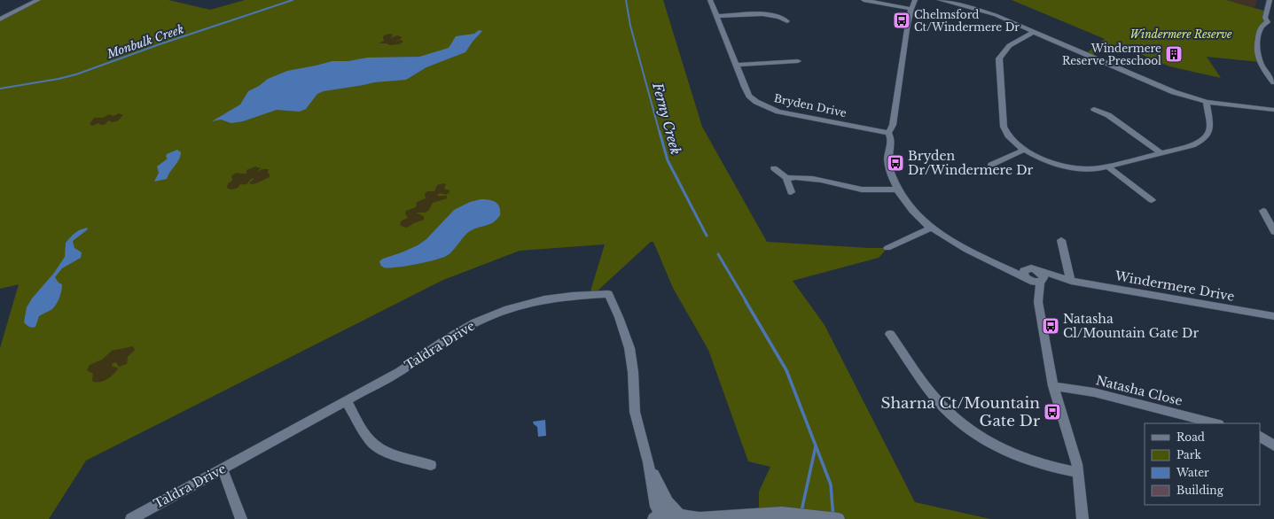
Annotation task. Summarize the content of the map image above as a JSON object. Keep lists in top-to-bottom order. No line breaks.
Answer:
{"streets":{"street":["Bryden Drive","Windermere Drive","Taldra Drive","Natasha Close"]},"water":["Monbulk Creek","Ferny Creek"],"parks":["Windermere Reserve"],"places":{"bus stop":["Chelmsford Ct/Windermere Dr","Bryden Dr/Windermere Dr","Natasha Cl/Mountain Gate Dr","Sharna Ct/Mountain Gate Dr"],"building":["Windermere Reserve Preschool"]},"legend":["Road","Park","Water","Building"]}
